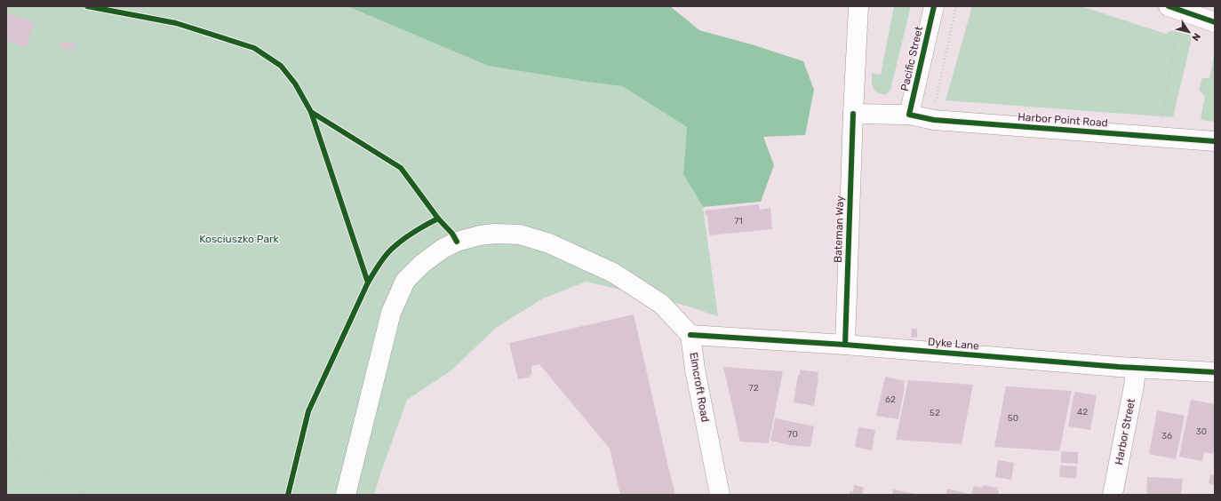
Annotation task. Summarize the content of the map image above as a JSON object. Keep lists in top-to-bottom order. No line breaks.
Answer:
{"streets":{"street":["Pacific Street","Harbor Point Road","Bateman Way","Dyke Lane","Elmcroft Road","Harbor Street"]},"crossings":[["Pacific Street","Harbor Point Road"],["Harbor Point Road","Bateman Way"],["Bateman Way","Dyke Lane"],["Dyke Lane","Elmcroft Road"],["Dyke Lane","Harbor Street"]],"parks":["Kosciuszko Park"],"house_numbers":["71","72","62","42","52","50","30","70","36"],"north":"bottom right"}
